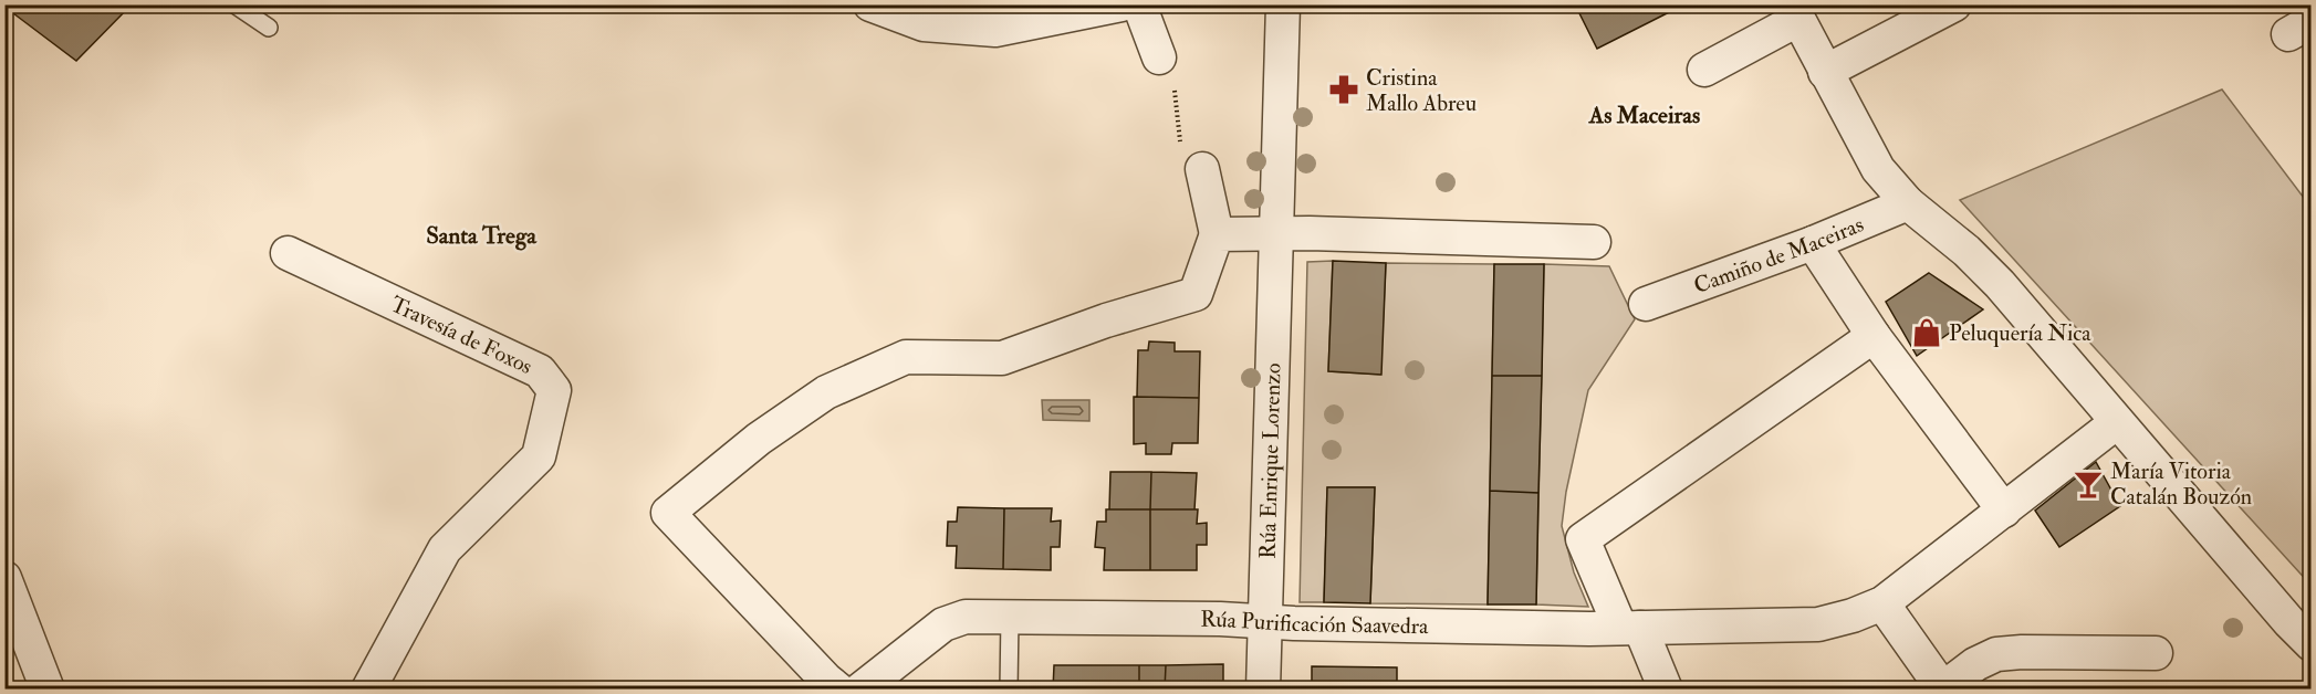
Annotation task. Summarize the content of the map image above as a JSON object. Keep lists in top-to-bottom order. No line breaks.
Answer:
{"streets":{"street":["Camiño de Maceiras","Travesía de Foxos","Rúa Enrique Lorenzo","Rúa Purificación Saavedra"]},"crossings":[["Rúa Enrique Lorenzo","Rúa Purificación Saavedra"]],"districts":["As Maceiras","Santa Trega"],"places":{"pharmacy":["Cristina Mallo Abreu"],"shop":["Peluquería Nica"],"bar":["María Vitoria Catalán Bouzón"]}}
